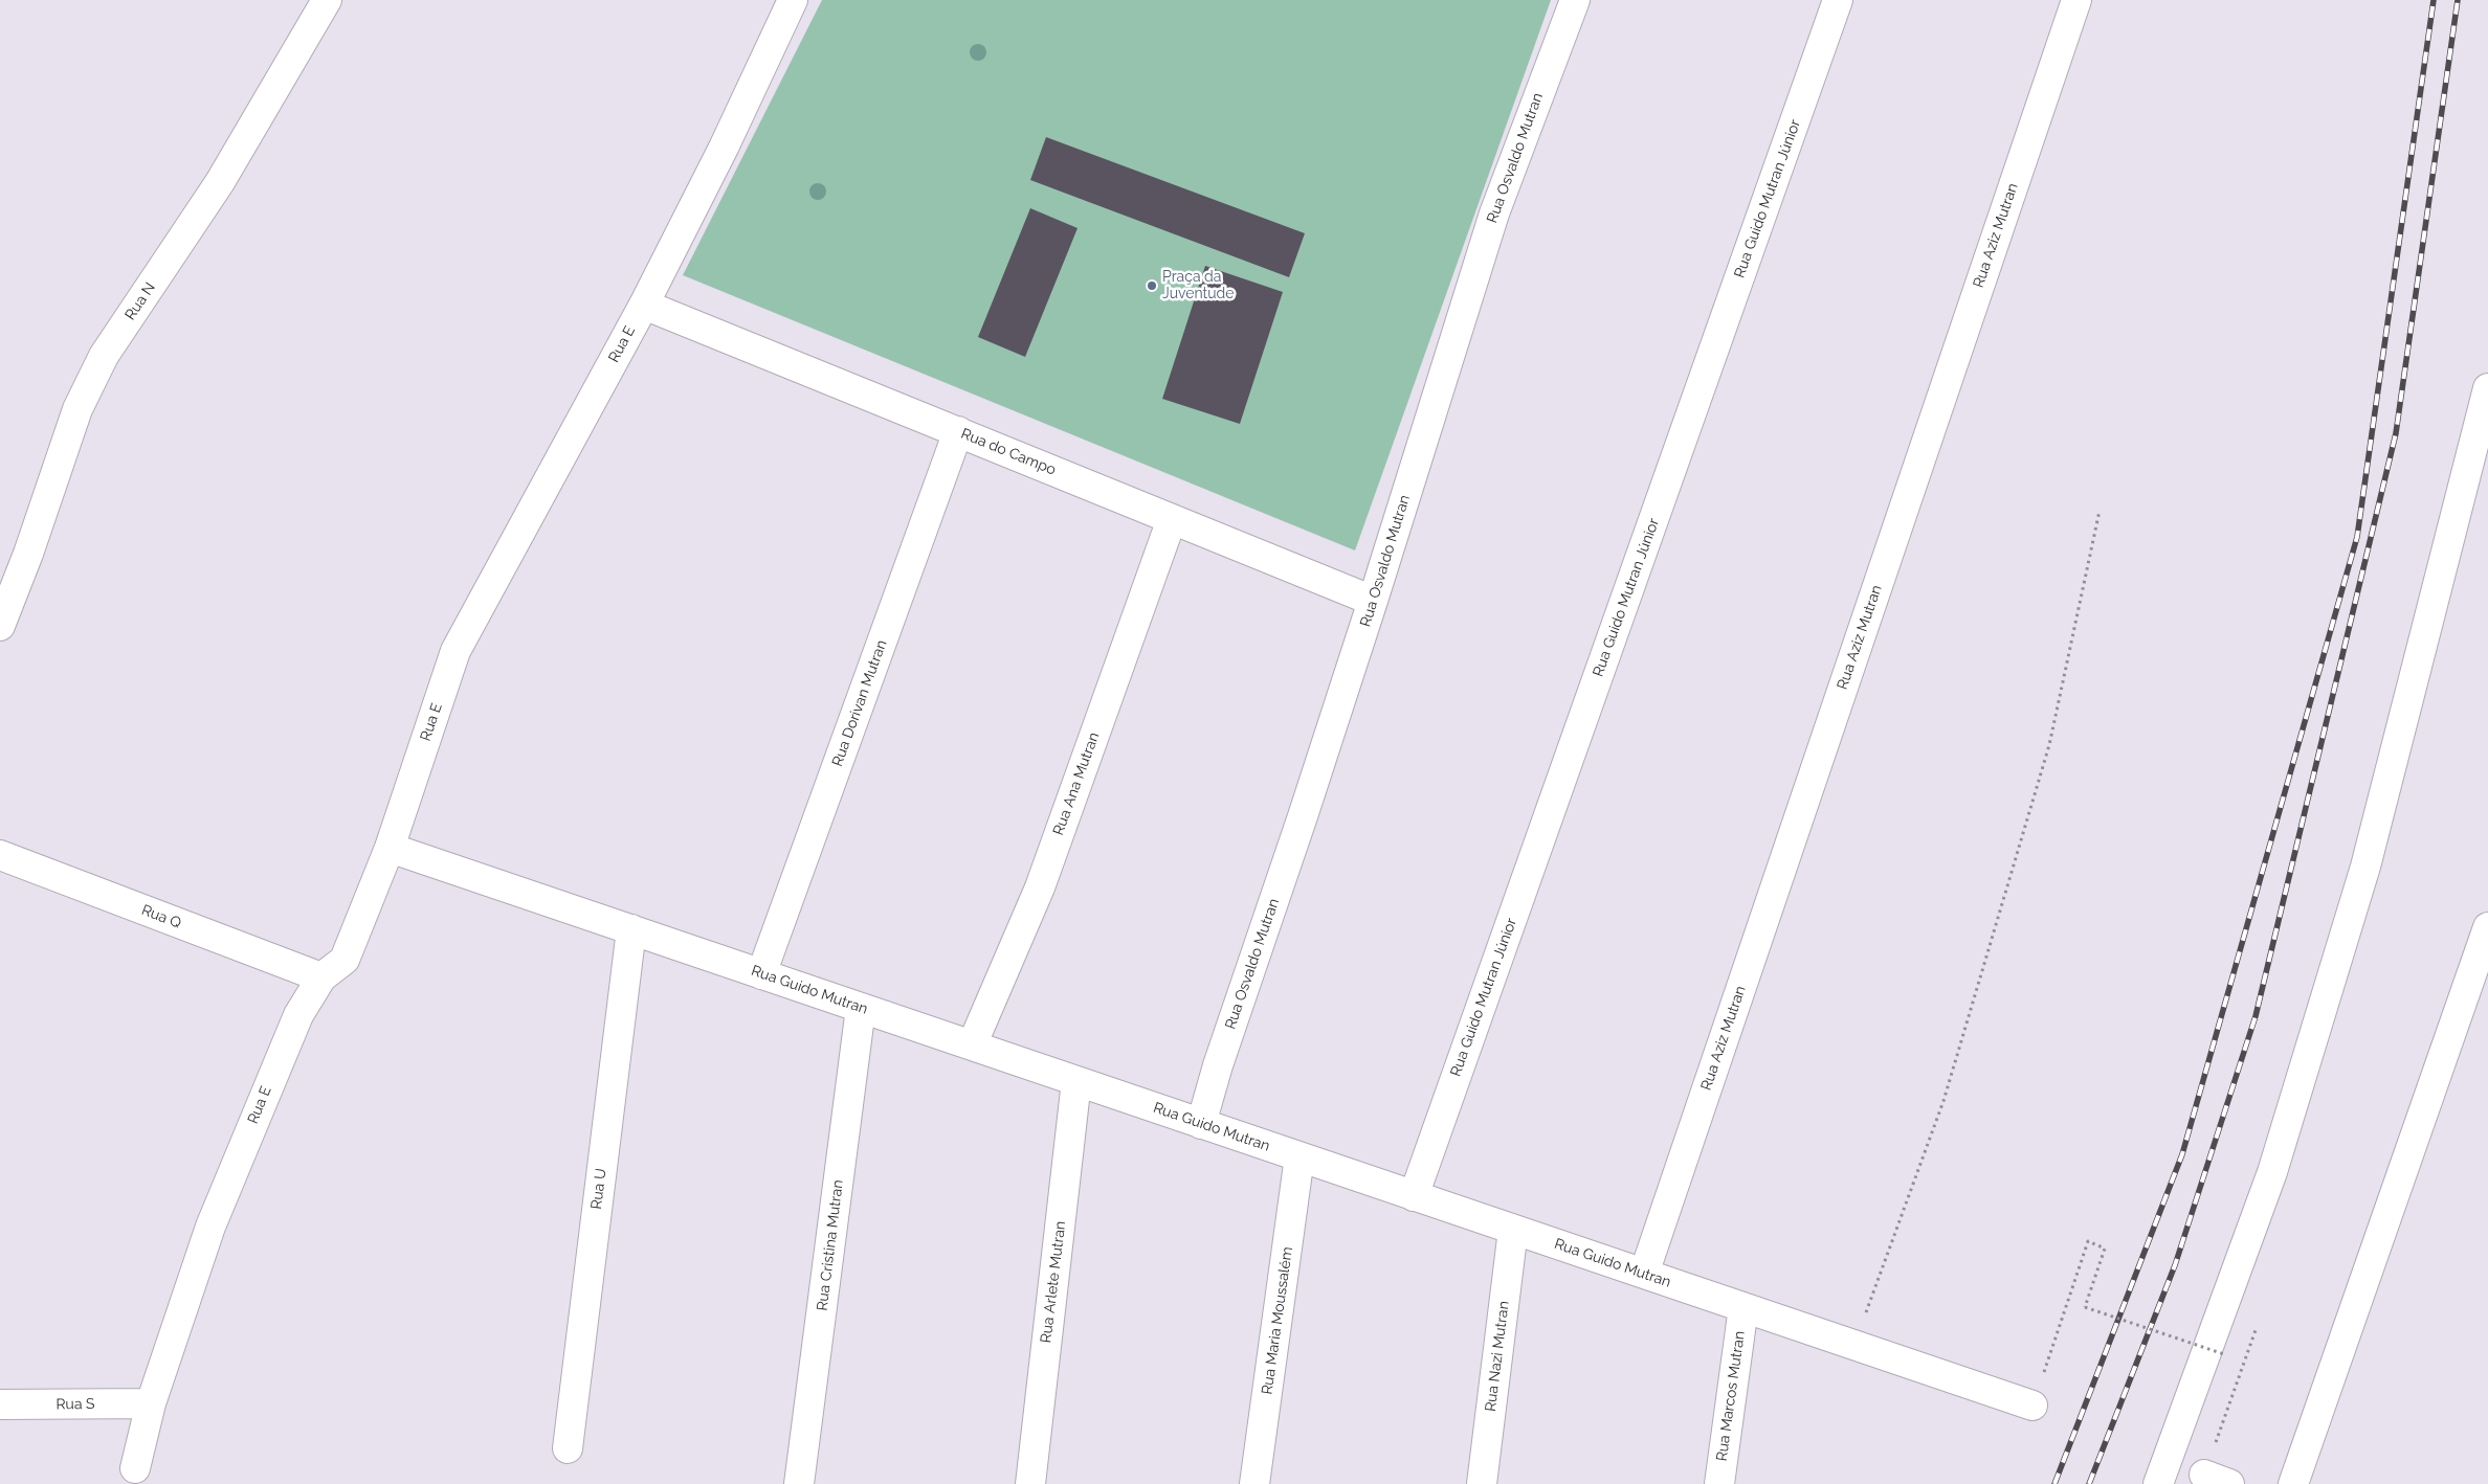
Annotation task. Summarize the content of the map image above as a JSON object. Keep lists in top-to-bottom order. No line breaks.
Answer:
{"streets":{"street":["Rua Osvaldo Mutran","Rua Guido Mutran Júnior","Rua Aziz Mutran","Rua N","Rua E","Rua do Campo","Rua Dorivan Mutran","Rua Ana Mutran","Rua Q","Rua Guido Mutran","Rua U","Rua Cristina Mutran","Rua Arlete Mutran","Rua Maria Moussalém","Rua Nazi Mutran","Rua Marcos Mutran","Rua S"]},"crossings":[["Rua Osvaldo Mutran","Rua do Campo"],["Rua Osvaldo Mutran","Rua Guido Mutran"],["Rua Guido Mutran Júnior","Rua Guido Mutran"],["Rua Aziz Mutran","Rua Guido Mutran"],["Rua E","Rua do Campo"],["Rua E","Rua Q"],["Rua E","Rua Guido Mutran"],["Rua E","Rua S"],["Rua do Campo","Rua Dorivan Mutran"],["Rua do Campo","Rua Ana Mutran"],["Rua Dorivan Mutran","Rua Guido Mutran"],["Rua Ana Mutran","Rua Guido Mutran"],["Rua Guido Mutran","Rua U"],["Rua Guido Mutran","Rua Cristina Mutran"],["Rua Guido Mutran","Rua Arlete Mutran"],["Rua Guido Mutran","Rua Maria Moussalém"],["Rua Guido Mutran","Rua Nazi Mutran"],["Rua Guido Mutran","Rua Marcos Mutran"]],"places":["Praça da Juventude"]}
